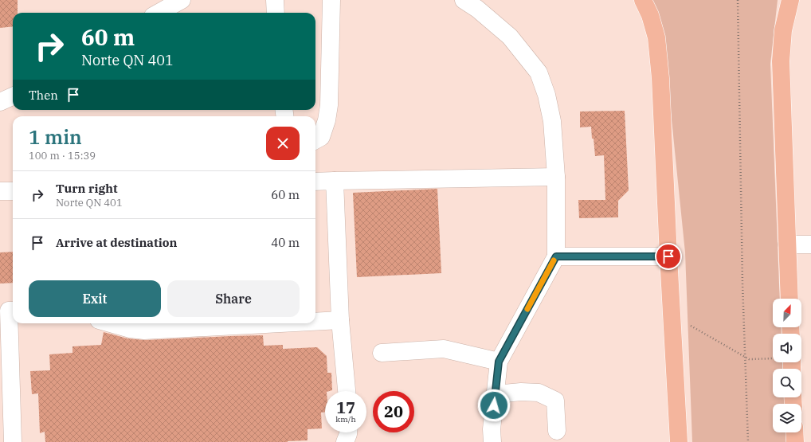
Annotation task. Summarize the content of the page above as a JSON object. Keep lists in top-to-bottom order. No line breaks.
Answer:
{"north":"top right","page":{"turn":["60 m","Norte QN 401"],"then":"Then","heading":["1 min","100 m · 15:39"],"list":[{"name":"Turn right","note":"Norte QN 401","value":"60 m"},{"name":"Arrive at destination","value":"40 m"}],"buttons":["Exit","Share"],"speed":"17 km/h","limit":"20"}}
